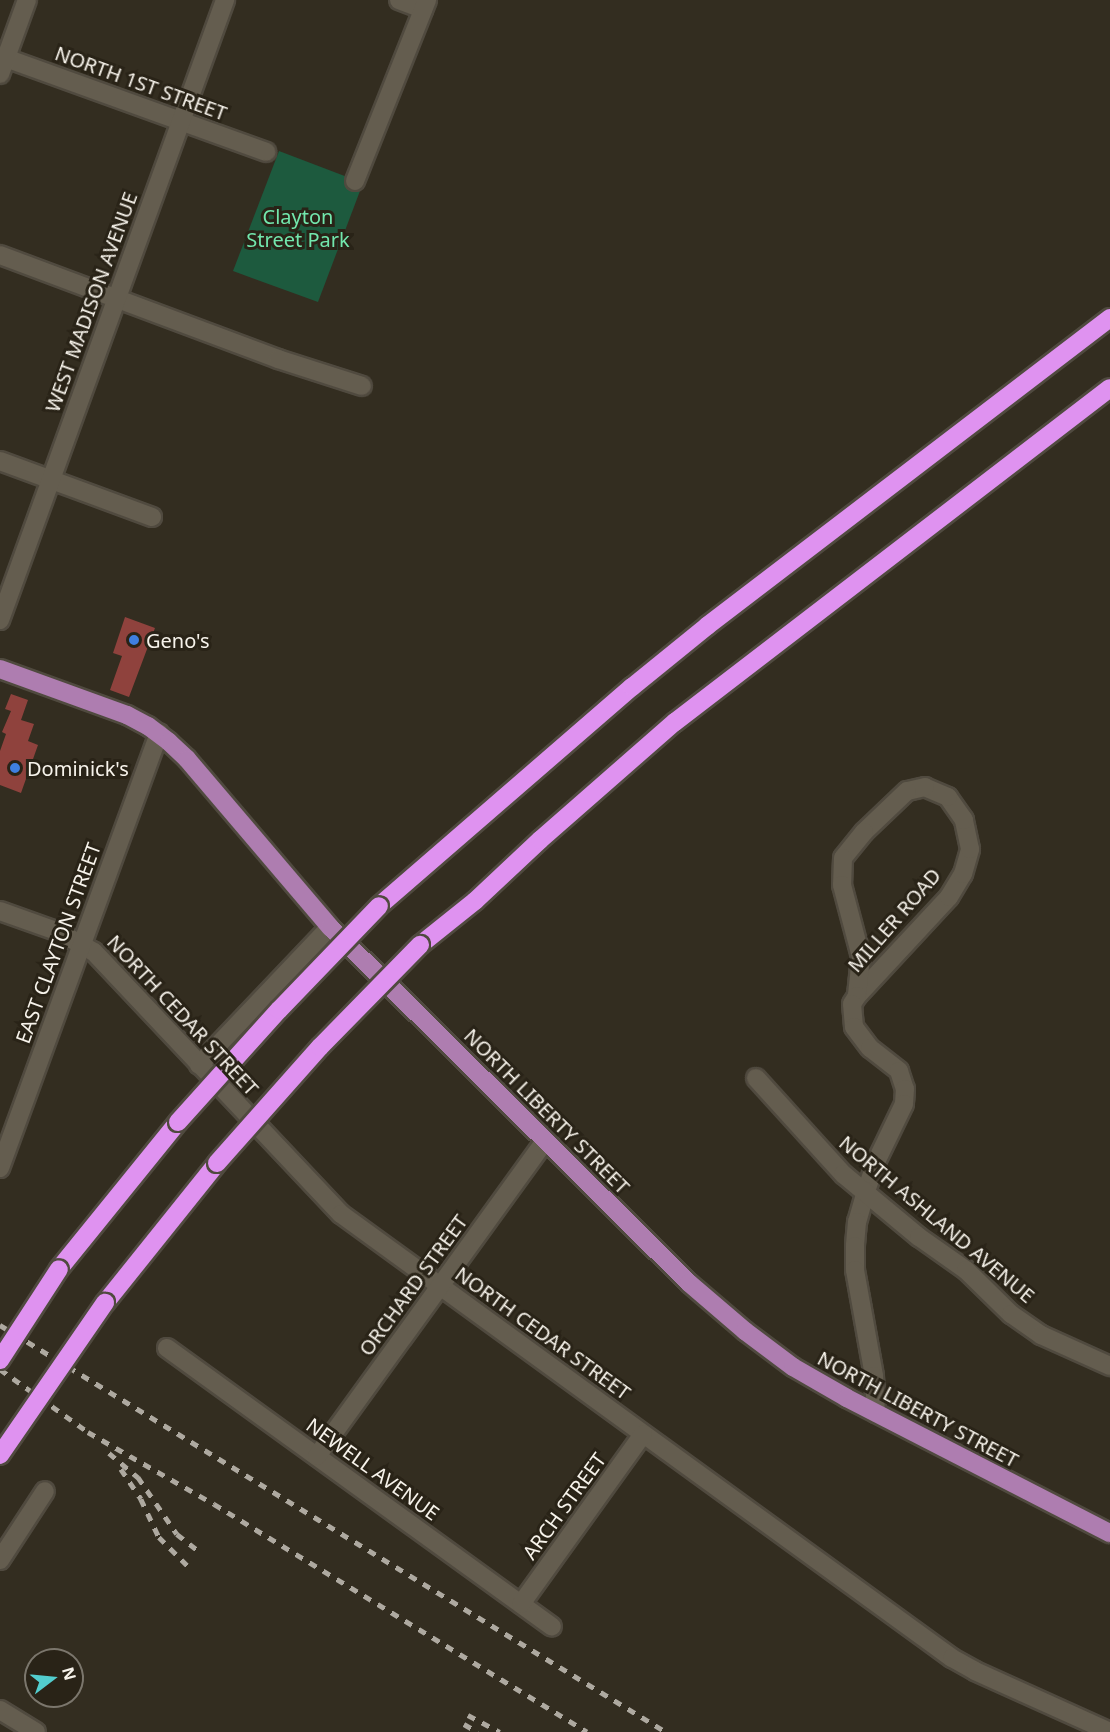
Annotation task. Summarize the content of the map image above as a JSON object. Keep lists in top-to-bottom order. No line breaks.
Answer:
{"streets":{"main road":["NORTH LIBERTY STREET"],"street":["NORTH 1ST STREET","WEST MADISON AVENUE","MILLER ROAD","EAST CLAYTON STREET","NORTH CEDAR STREET","NORTH ASHLAND AVENUE","ORCHARD STREET","NEWELL AVENUE","ARCH STREET"]},"crossings":[["NORTH 1ST STREET","WEST MADISON AVENUE"],["MILLER ROAD","NORTH LIBERTY STREET"],["MILLER ROAD","NORTH ASHLAND AVENUE"],["EAST CLAYTON STREET","NORTH CEDAR STREET"],["EAST CLAYTON STREET","NORTH LIBERTY STREET"],["NORTH CEDAR STREET","ORCHARD STREET"],["NORTH CEDAR STREET","ARCH STREET"],["NORTH LIBERTY STREET","ORCHARD STREET"],["ORCHARD STREET","NEWELL AVENUE"],["NEWELL AVENUE","ARCH STREET"]],"parks":["Clayton Street Park"],"places":["Geno's","Dominick's"],"north":"right"}
